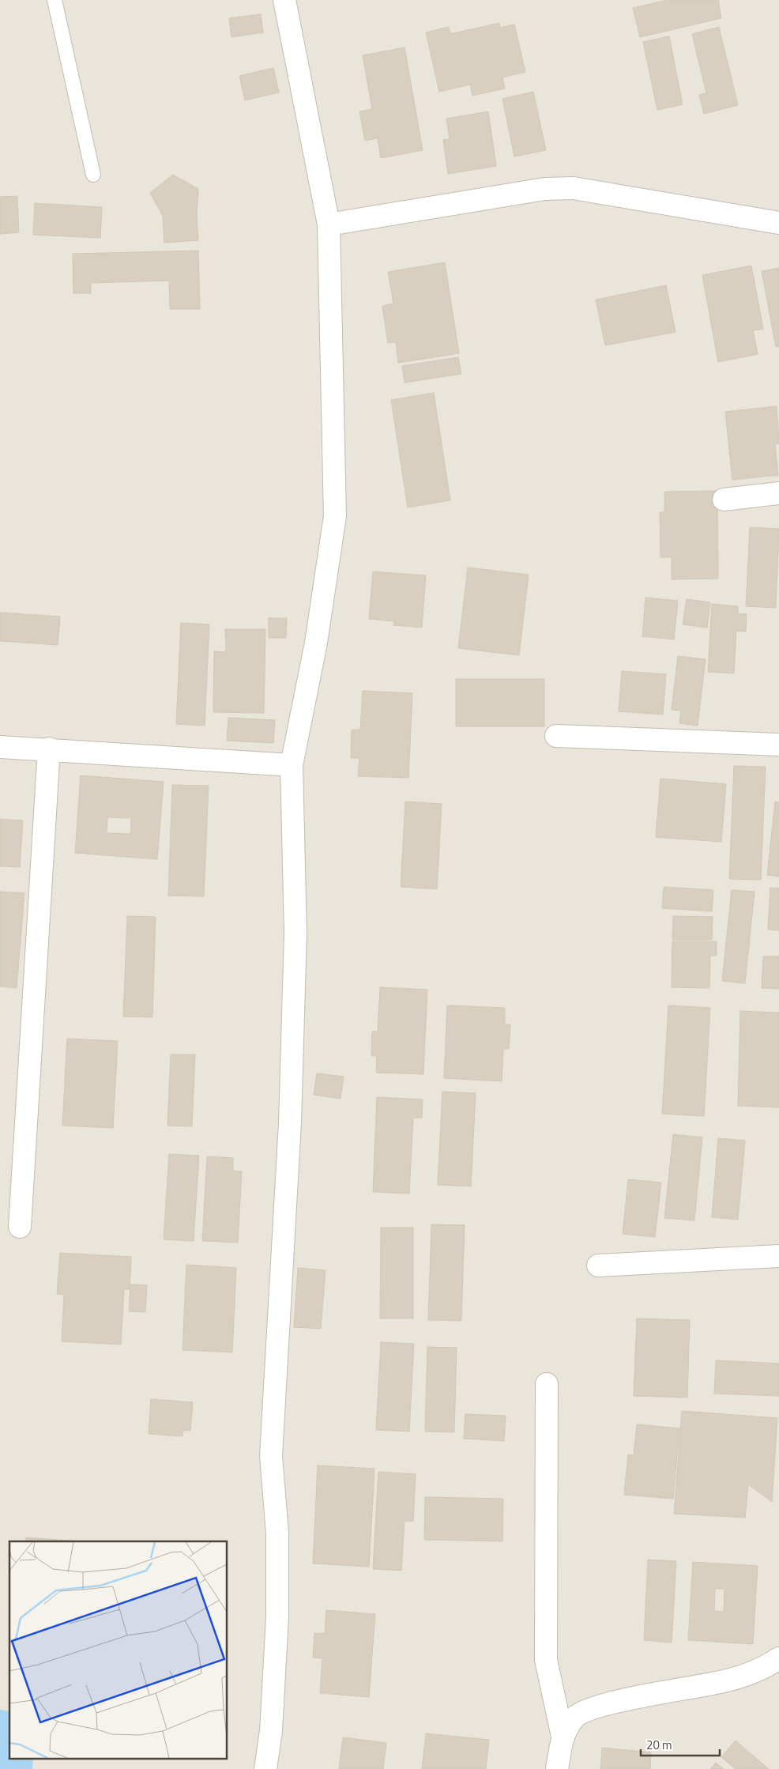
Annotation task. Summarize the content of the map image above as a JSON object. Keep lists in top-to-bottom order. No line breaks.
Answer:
{"scale_bar":"20 m"}
